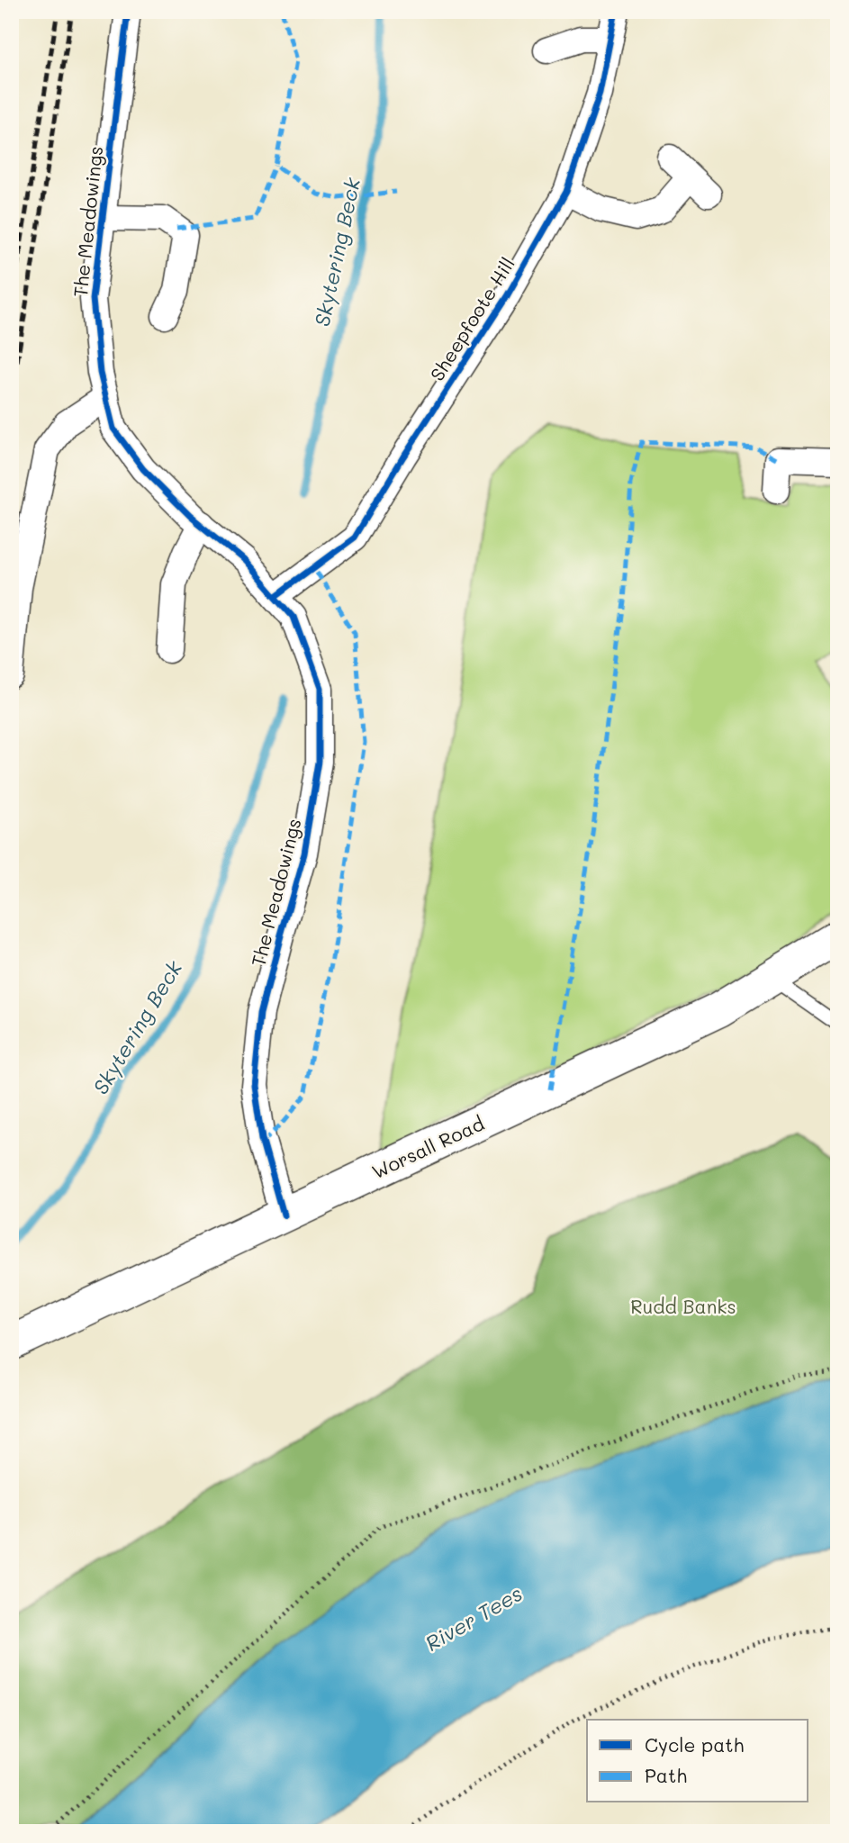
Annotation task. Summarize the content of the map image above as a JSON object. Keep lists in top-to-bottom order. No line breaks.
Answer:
{"streets":{"main road":["Worsall Road"],"street":["The Meadowings","Sheepfoote Hill"]},"crossings":[["The Meadowings","Sheepfoote Hill"],["The Meadowings","Worsall Road"]],"water":["Skytering Beck","River Tees"],"parks":["Rudd Banks"],"legend":["Cycle path","Path"]}
